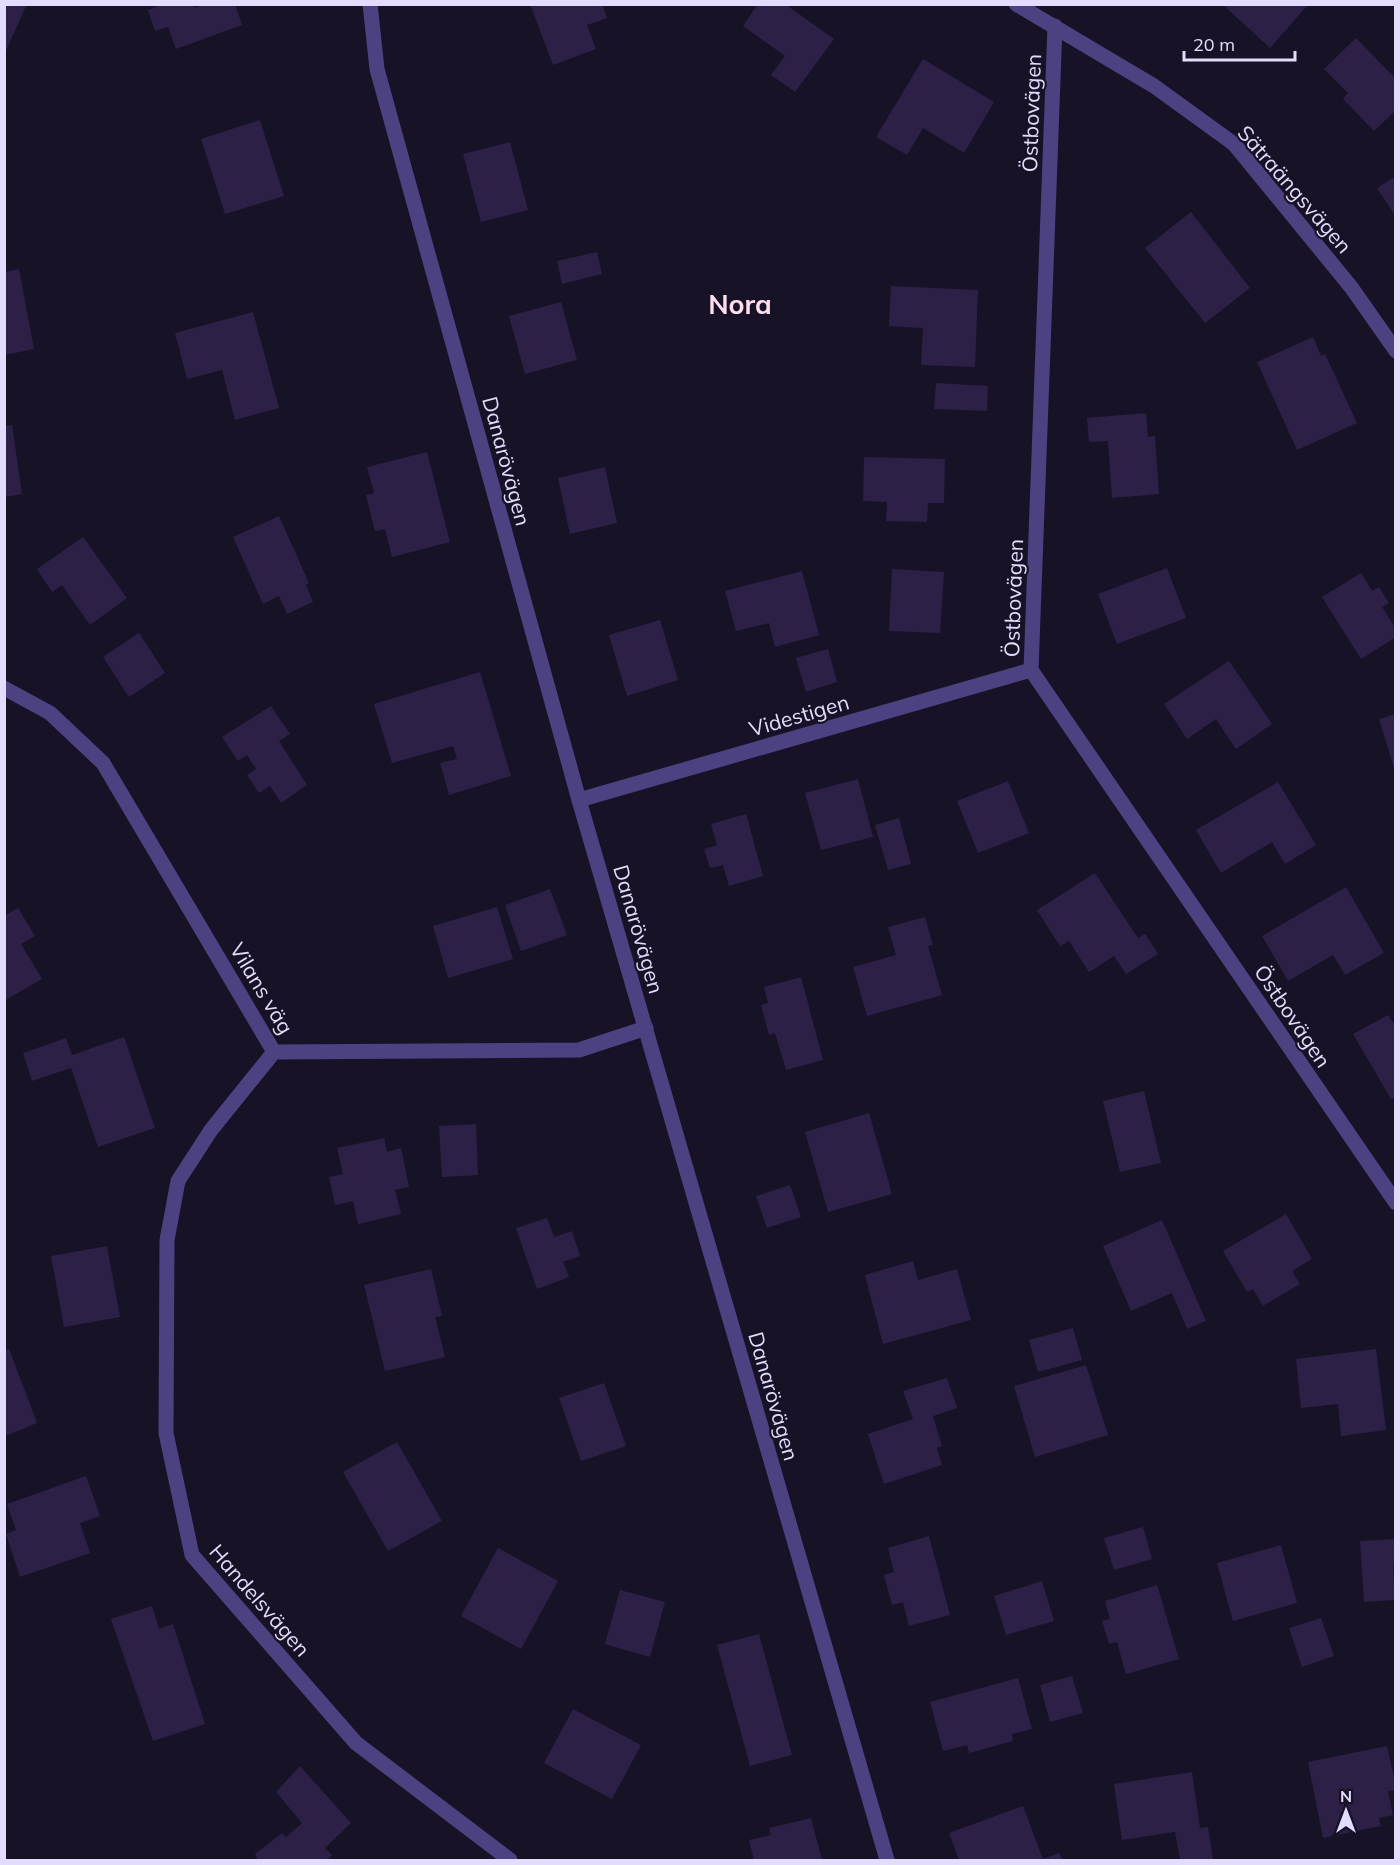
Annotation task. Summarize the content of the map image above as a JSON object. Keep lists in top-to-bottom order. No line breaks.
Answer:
{"streets":{"street":["Östbovägen","Sätraängsvägen","Danarövägen","Videstigen","Vilans väg","Handelsvägen"]},"crossings":[["Östbovägen","Sätraängsvägen"],["Östbovägen","Videstigen"],["Danarövägen","Videstigen"],["Danarövägen","Vilans väg"],["Vilans väg","Handelsvägen"]],"districts":["Nora"],"scale_bar":"20 m","north":"top"}
